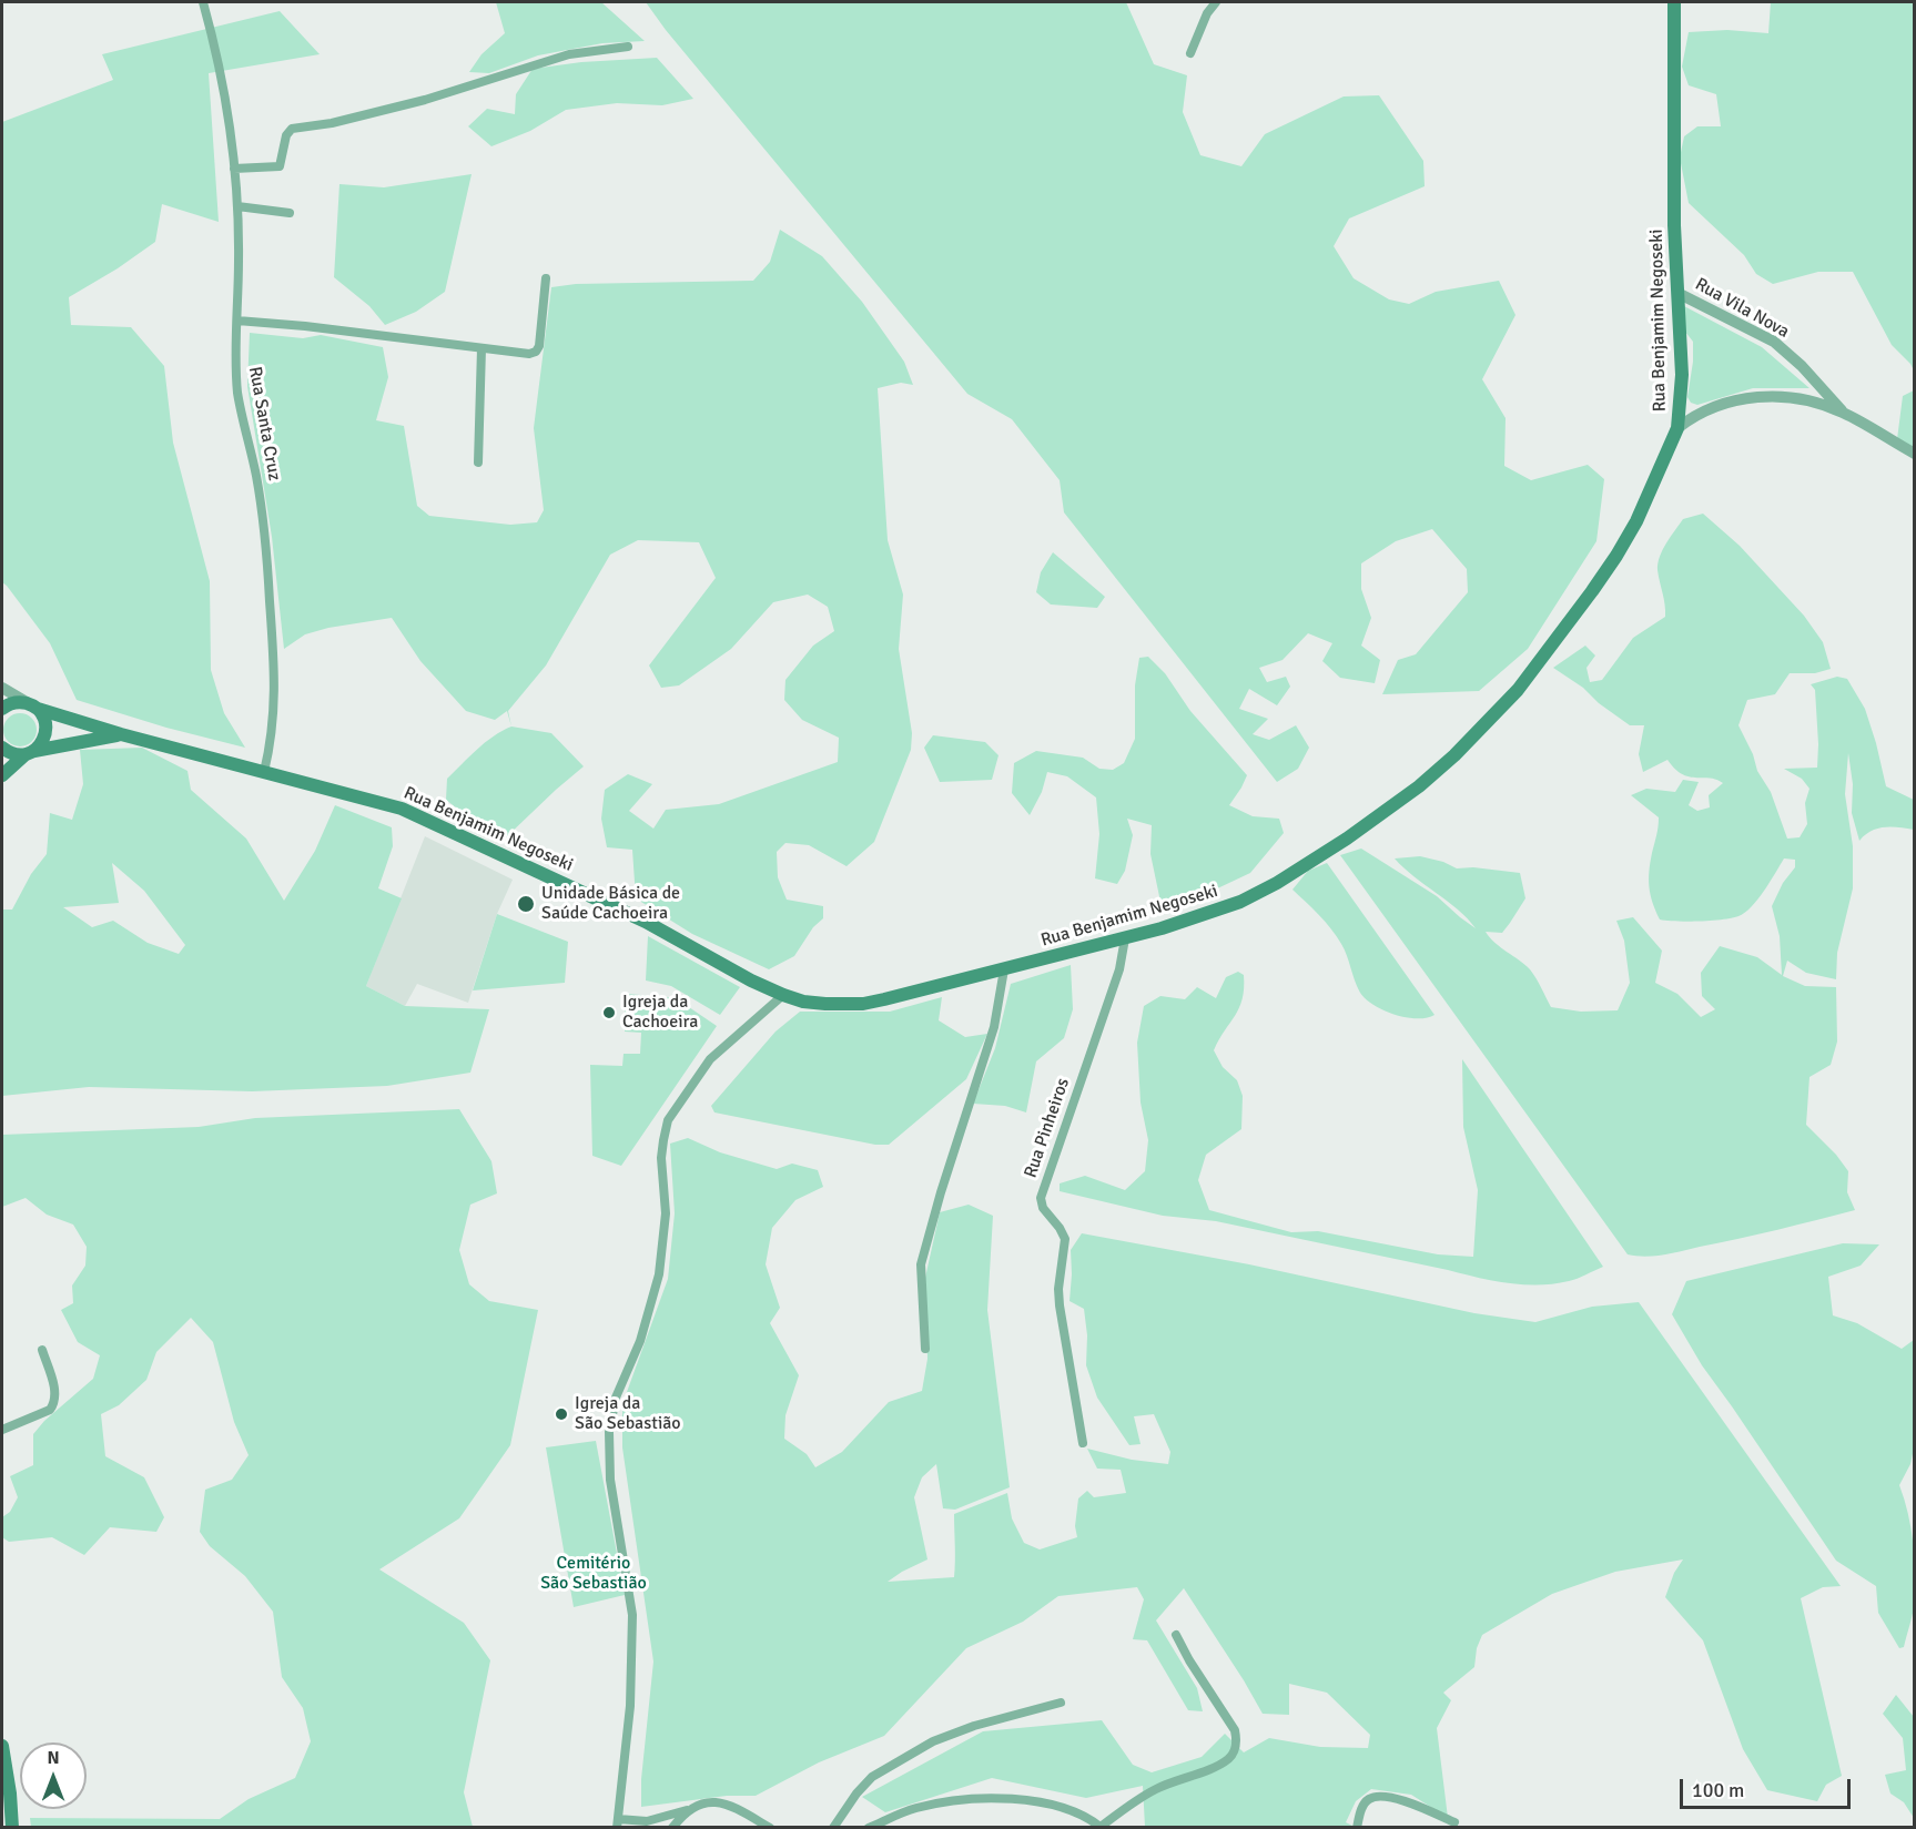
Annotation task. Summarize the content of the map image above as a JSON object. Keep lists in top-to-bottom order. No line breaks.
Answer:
{"streets":{"main road":["Rua Benjamim Negoseki"],"street":["Rua Vila Nova","Rua Santa Cruz","Rua Pinheiros"]},"crossings":[["Rua Vila Nova","Rua Benjamim Negoseki"],["Rua Benjamim Negoseki","Rua Santa Cruz"],["Rua Benjamim Negoseki","Rua Pinheiros"]],"parks":["Cemitério São Sebastião"],"places":["Unidade Básica de Saúde Cachoeira","Igreja da Cachoeira","Igreja da São Sebastião"],"scale_bar":"100 m","north":"top"}
